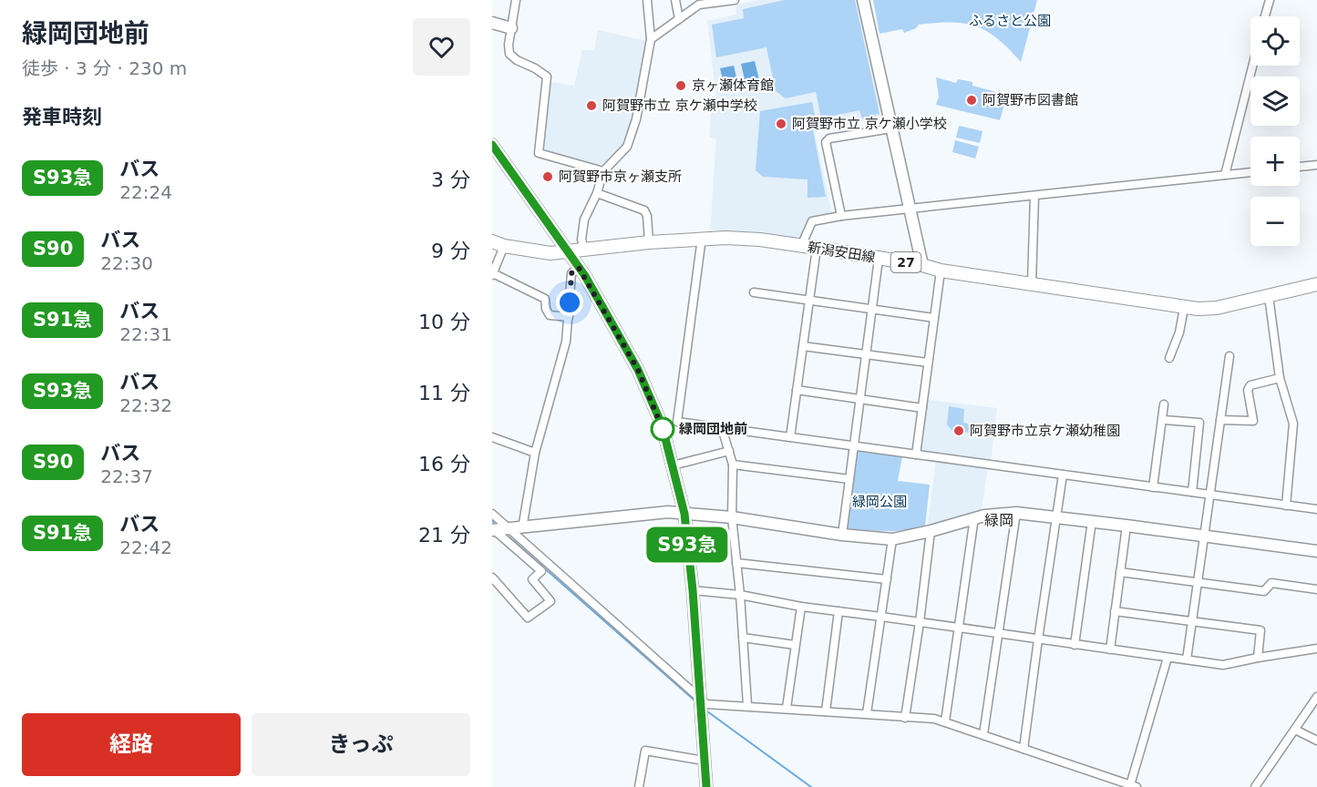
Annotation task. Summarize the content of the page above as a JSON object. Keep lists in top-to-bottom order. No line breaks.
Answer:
{"streets":{"main road":["新潟安田線","27"]},"districts":["緑岡"],"parks":["ふるさと公園","緑岡公園"],"places":["京ヶ瀬体育館","阿賀野市図書館","阿賀野市立 京ケ瀬中学校","阿賀野市立 京ケ瀬小学校","阿賀野市京ヶ瀬支所","緑岡団地前","阿賀野市立京ケ瀬幼稚園"],"lines":["bus line S93急"],"page":{"heading":[["緑岡団地前","徒歩 · 3 分 · 230 m"],"発車時刻"],"on_map":"S93急","map_buttons":["+","−"],"list":[{"mark":"S93急","name":"バス","note":"22:24","value":"3 分"},{"mark":"S90","name":"バス","note":"22:30","value":"9 分"},{"mark":"S91急","name":"バス","note":"22:31","value":"10 分"},{"mark":"S93急","name":"バス","note":"22:32","value":"11 分"},{"mark":"S90","name":"バス","note":"22:37","value":"16 分"},{"mark":"S91急","name":"バス","note":"22:42","value":"21 分"}],"buttons":["経路","きっぷ"]}}
